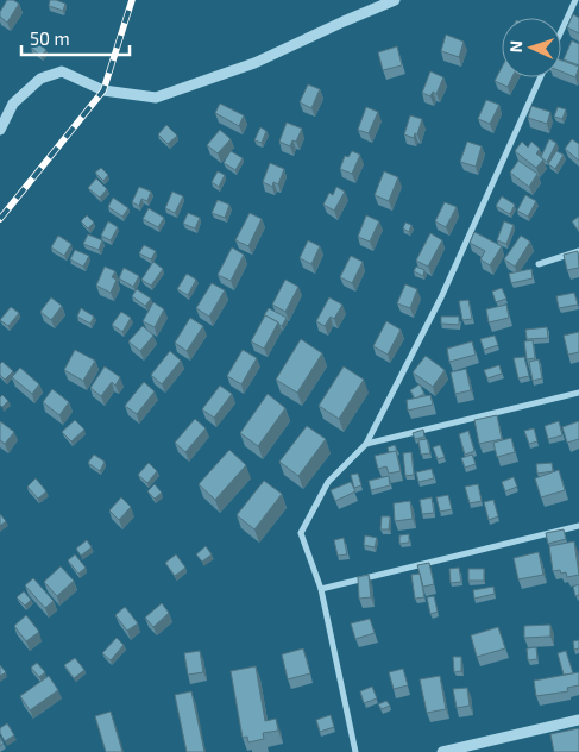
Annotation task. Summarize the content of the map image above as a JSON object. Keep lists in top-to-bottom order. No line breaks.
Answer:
{"scale_bar":"50 m","north":"left"}
